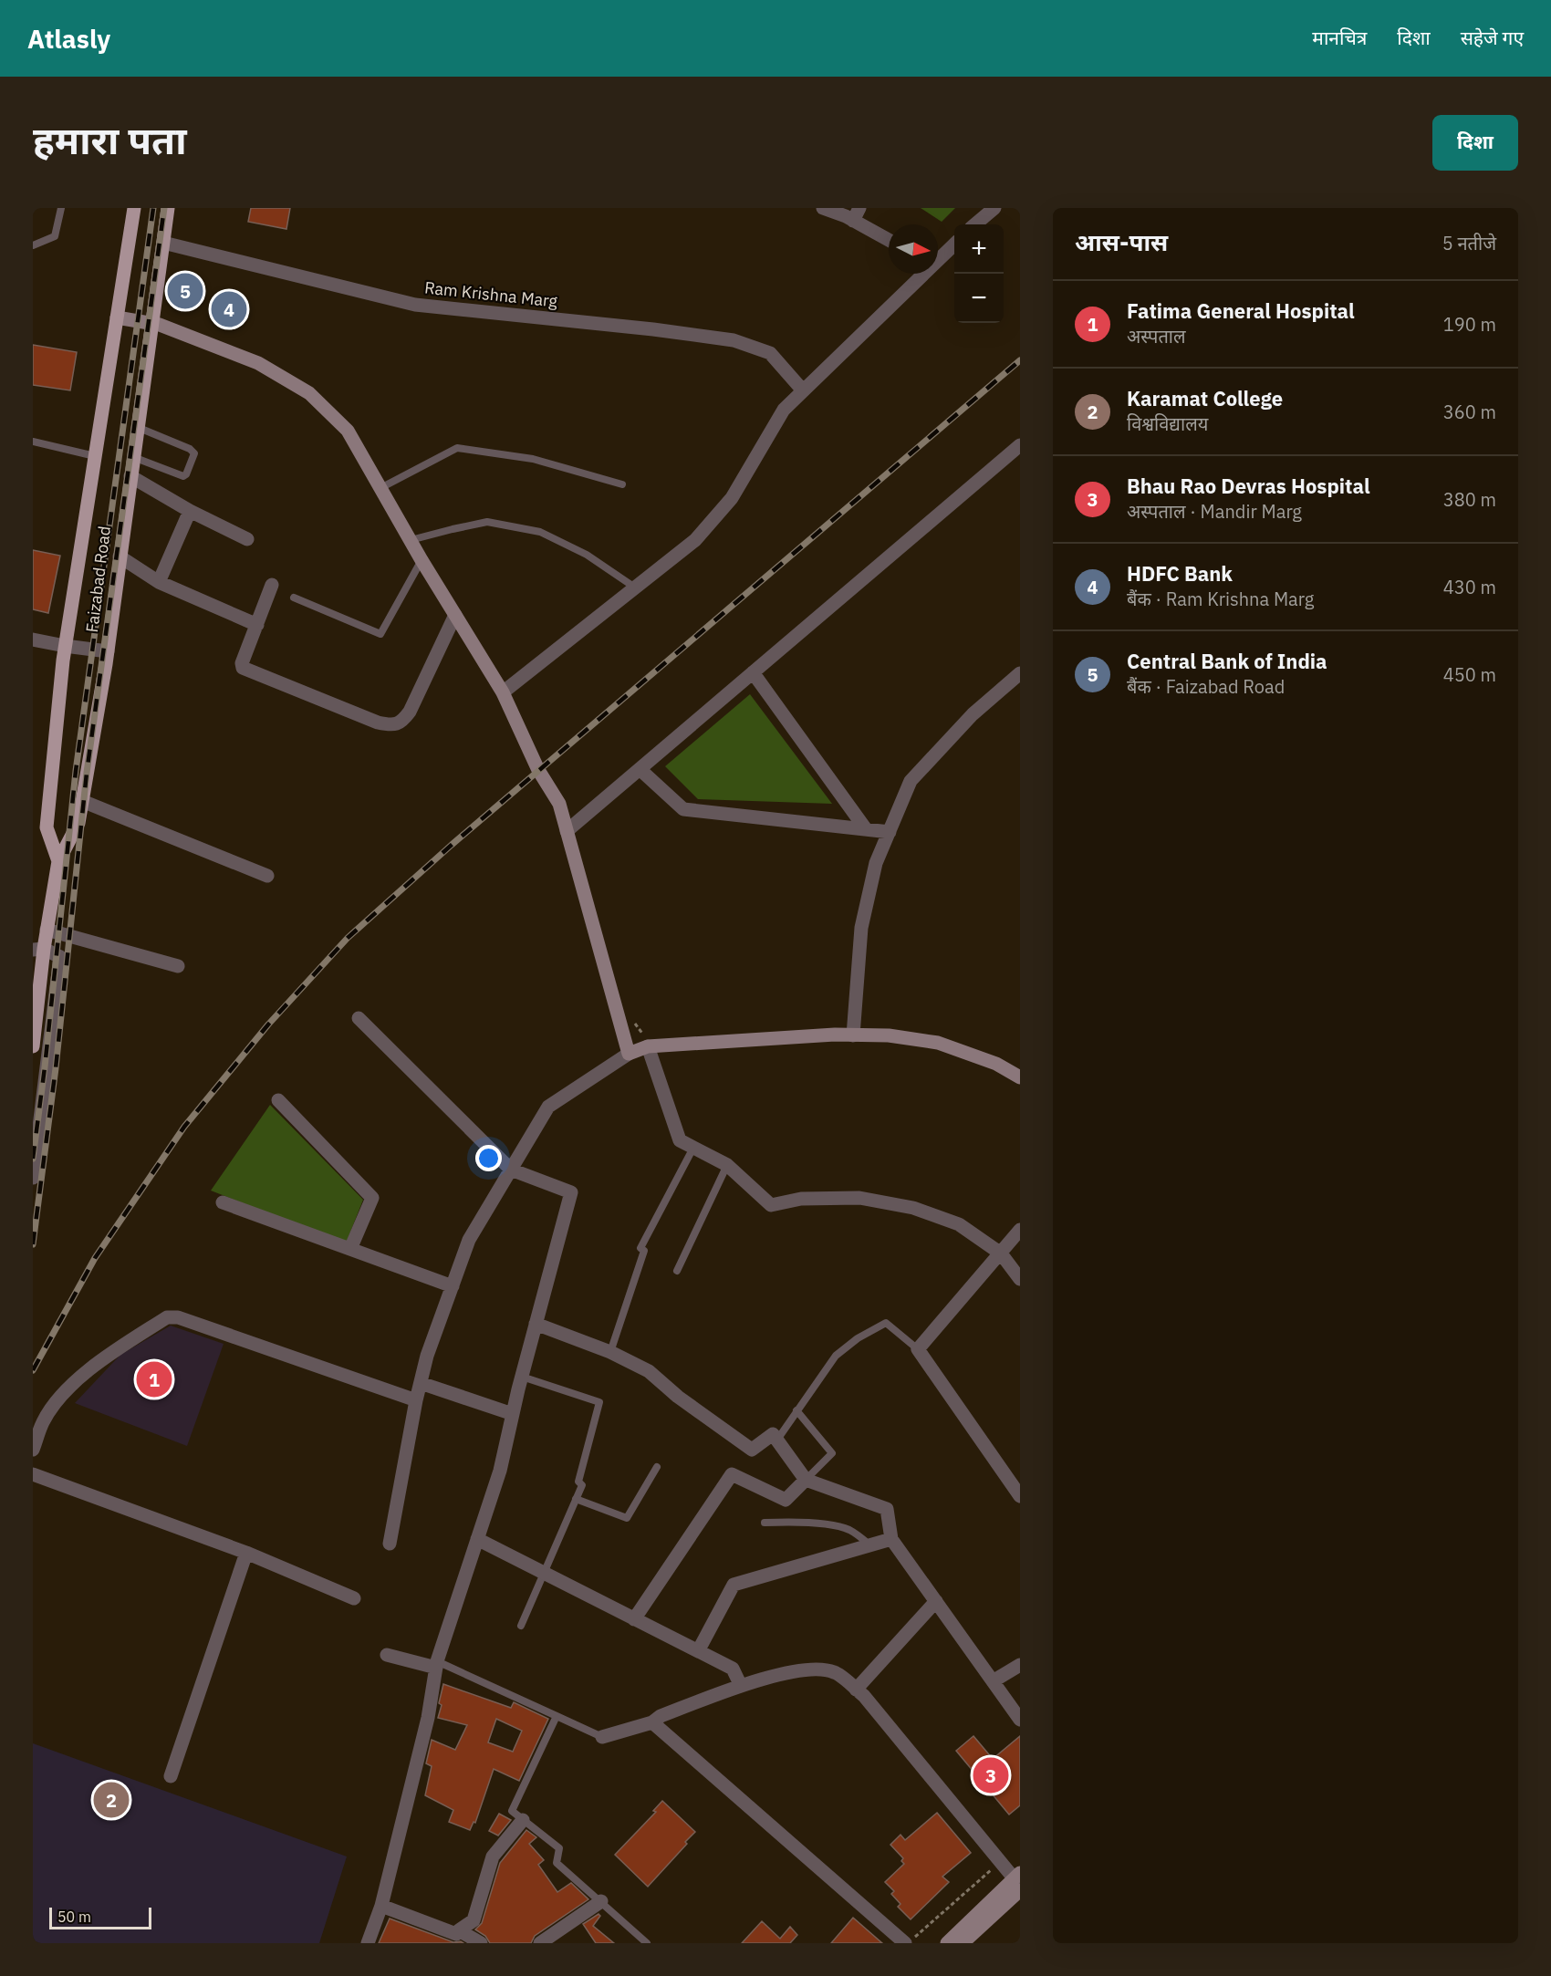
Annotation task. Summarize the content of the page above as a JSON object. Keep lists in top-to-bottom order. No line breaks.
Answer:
{"streets":{"main road":["Faizabad Road"],"street":["Ram Krishna Marg"]},"crossings":[["Ram Krishna Marg","Faizabad Road"]],"scale_bar":"50 m","north":"right","page":{"header":"Atlasly","nav":["मानचित्र","दिशा","सहेजे गए"],"title":"हमारा पता","buttons":"दिशा","heading":["आस-पास","5 नतीजे"],"map_buttons":["+","−"],"pins":["5","4","1","3","2"],"list":[{"mark":"1","name":"Fatima General Hospital","note":"अस्पताल","value":"190 m"},{"mark":"2","name":"Karamat College","note":"विश्वविद्यालय","value":"360 m"},{"mark":"3","name":"Bhau Rao Devras Hospital","note":"अस्पताल · Mandir Marg","value":"380 m"},{"mark":"4","name":"HDFC Bank","note":"बैंक · Ram Krishna Marg","value":"430 m"},{"mark":"5","name":"Central Bank of India","note":"बैंक · Faizabad Road","value":"450 m"}],"scale":"50 m"}}
